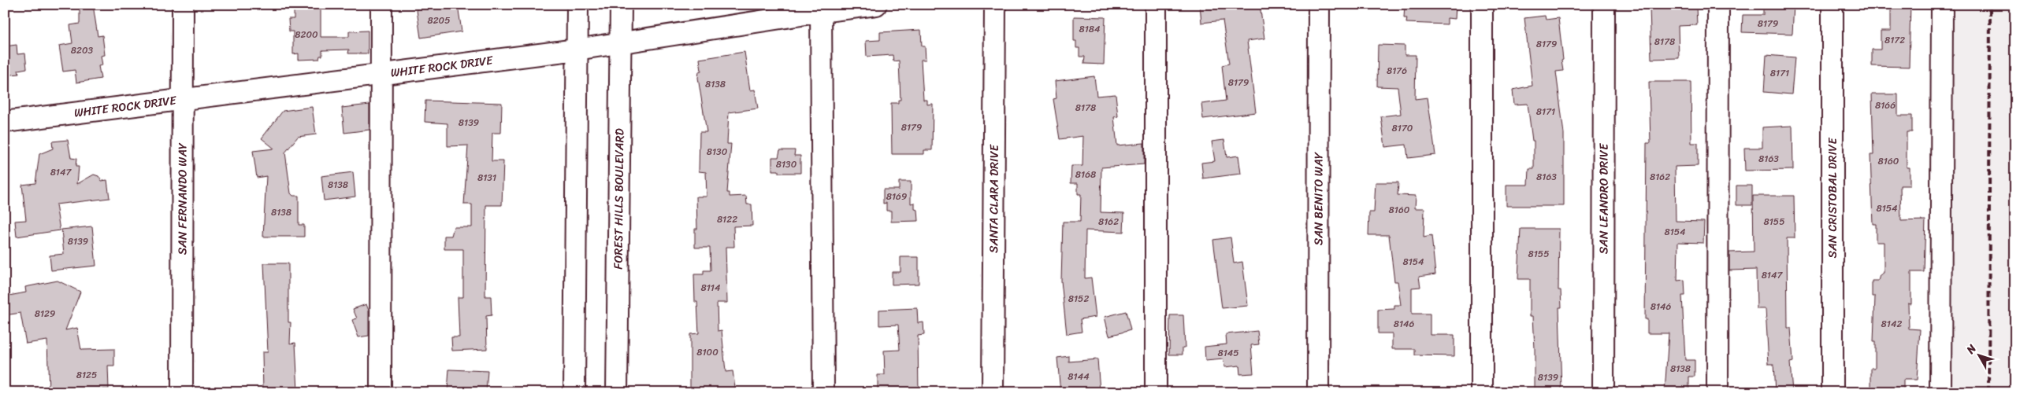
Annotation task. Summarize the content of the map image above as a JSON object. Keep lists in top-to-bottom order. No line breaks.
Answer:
{"streets":{"street":["WHITE ROCK DRIVE","SAN FERNANDO WAY","SANTA CLARA DRIVE","SAN BENITO WAY","SAN CRISTOBAL DRIVE","FOREST HILLS BOULEVARD","SAN LEANDRO DRIVE"]},"crossings":[["WHITE ROCK DRIVE","SAN FERNANDO WAY"],["WHITE ROCK DRIVE","FOREST HILLS BOULEVARD"]],"house_numbers":["8205","8179","8184","8200","8172","8178","8179","8203","8176","8171","8179","8138","8166","8178","8171","8139","8179","8170","8130","8163","8160","8130","8147","8168","8163","8162","8131","8138","8169","8154","8160","8138","8122","8162","8155","8154","8139","8155","8154","8147","8114","8152","8146","8129","8146","8142","8100","8145","8138","8125","8144","8139"],"north":"top left"}
